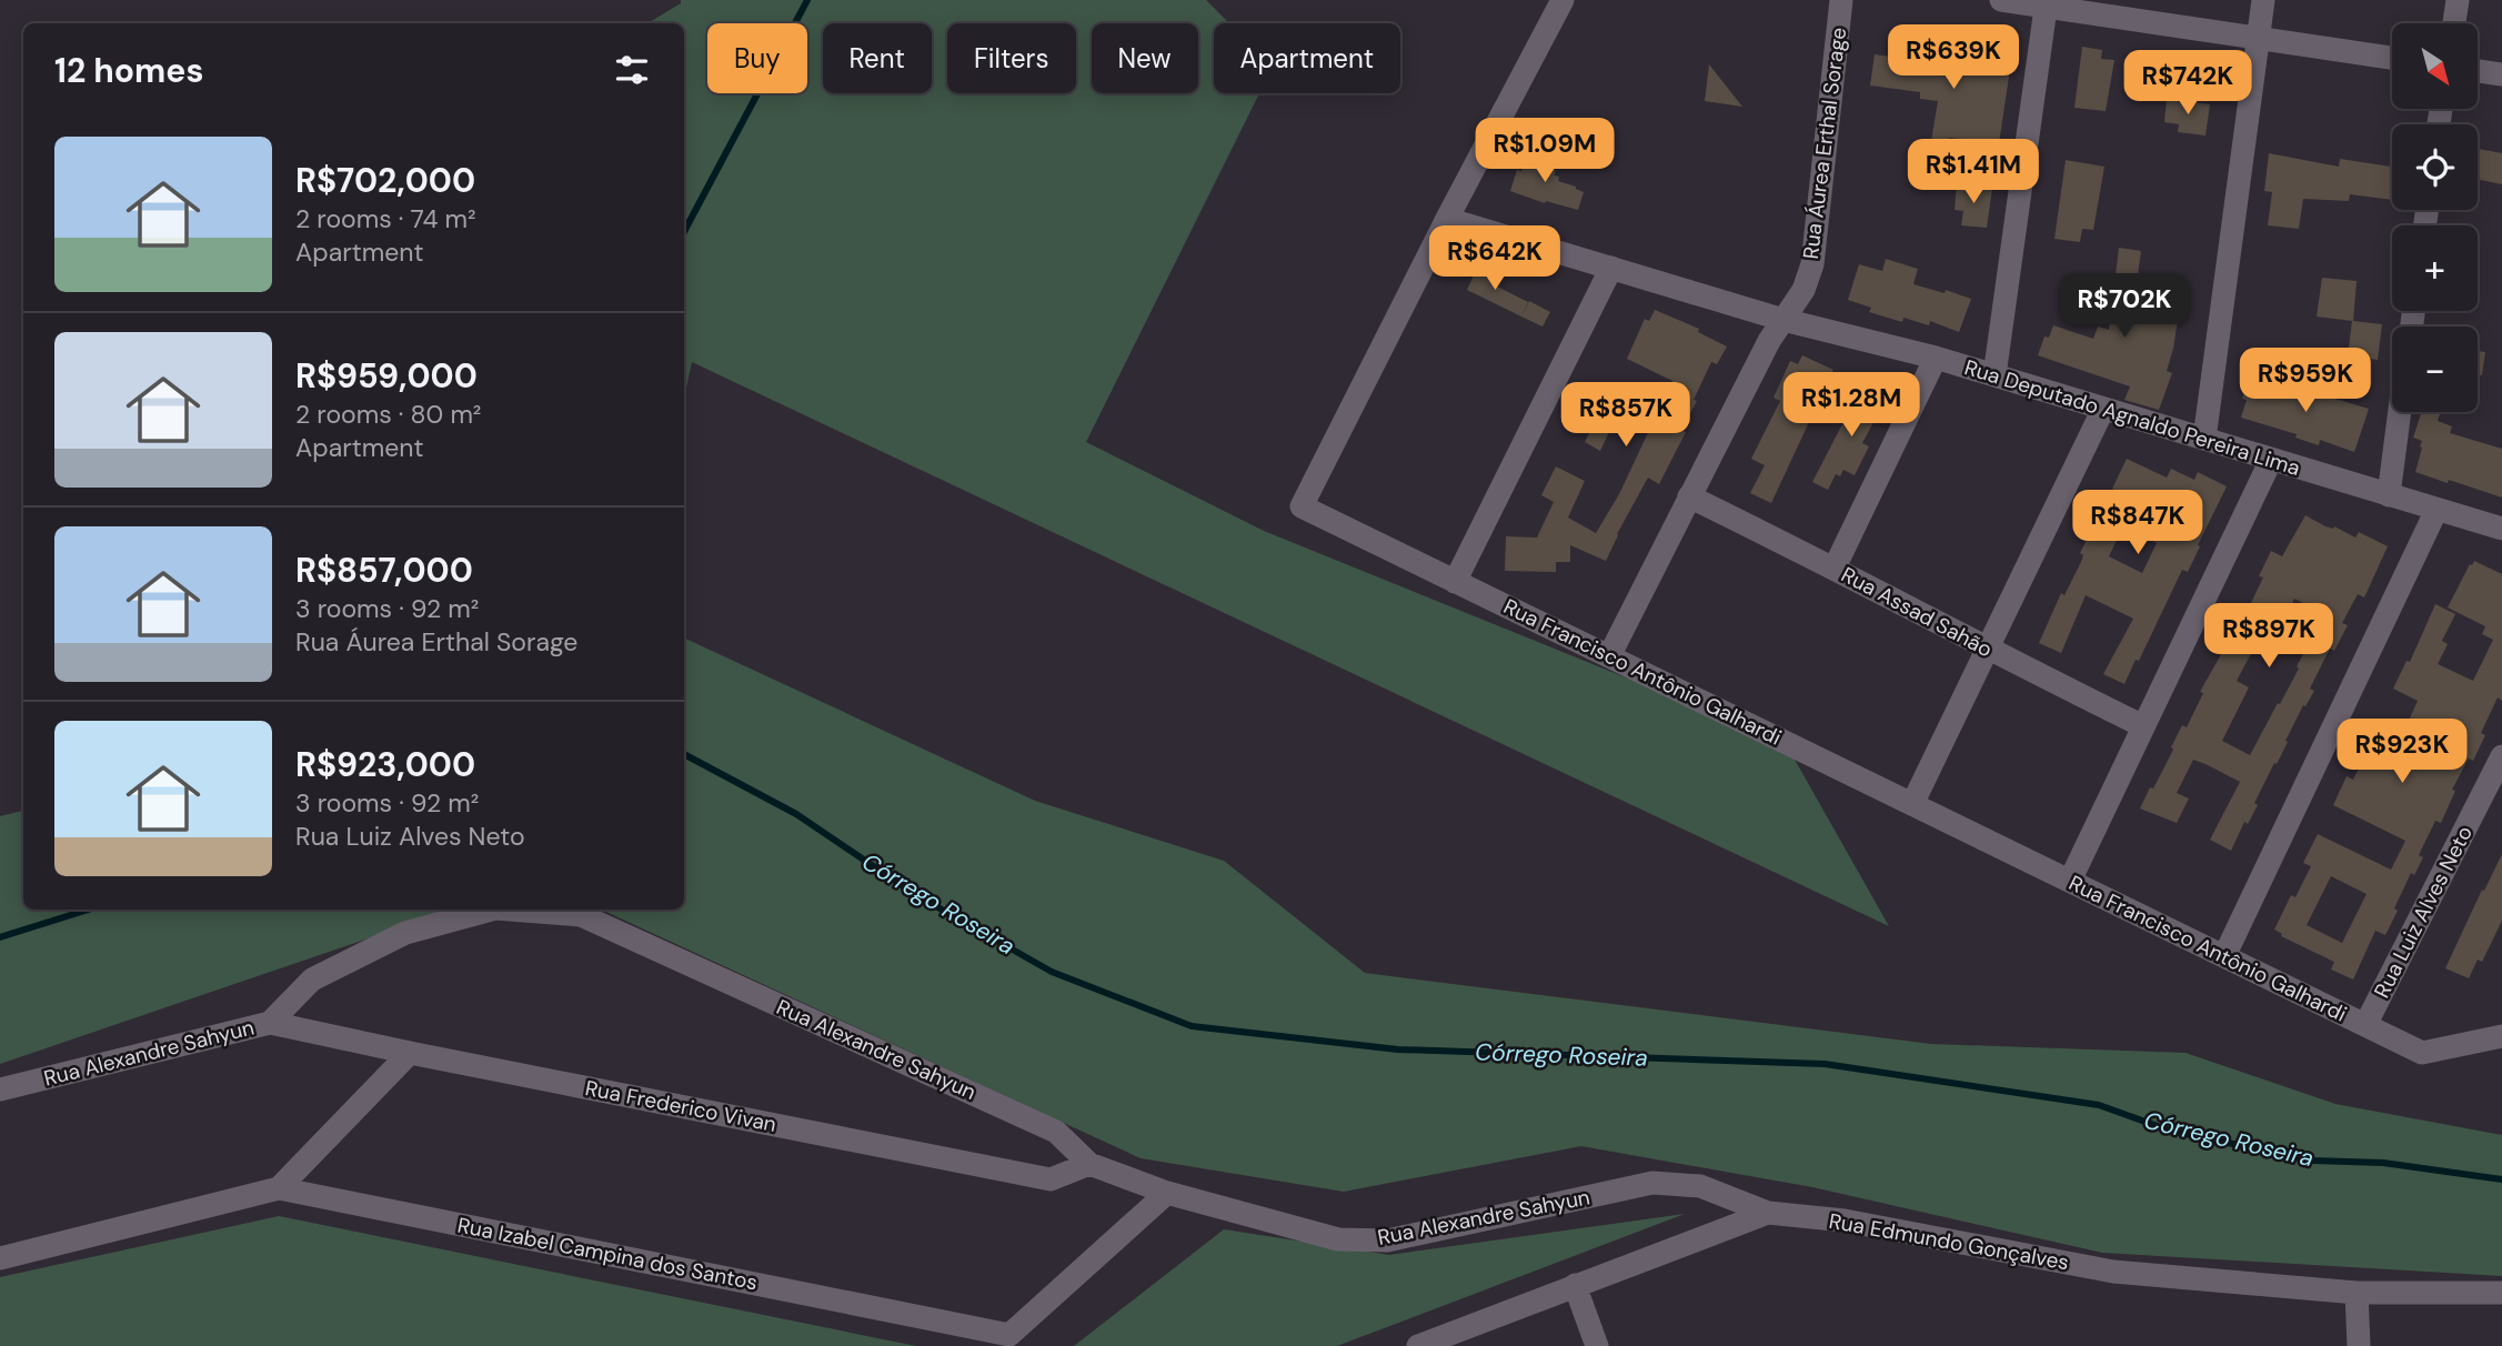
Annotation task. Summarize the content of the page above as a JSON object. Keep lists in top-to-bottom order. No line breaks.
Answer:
{"streets":{"street":["Rua Áurea Erthal Sorage","Rua Deputado Agnaldo Pereira Lima","Rua Assad Sahão","Rua Francisco Antônio Galhardi","Rua Luiz Alves Neto","Rua Alexandre Sahyun","Rua Frederico Vivan","Rua Edmundo Gonçalves","Rua Izabel Campina dos Santos"]},"crossings":[["Rua Áurea Erthal Sorage","Rua Deputado Agnaldo Pereira Lima"],["Rua Áurea Erthal Sorage","Rua Assad Sahão"],["Rua Áurea Erthal Sorage","Rua Francisco Antônio Galhardi"],["Rua Deputado Agnaldo Pereira Lima","Rua Francisco Antônio Galhardi"],["Rua Francisco Antônio Galhardi","Rua Luiz Alves Neto"],["Rua Alexandre Sahyun","Rua Frederico Vivan"],["Rua Alexandre Sahyun","Rua Edmundo Gonçalves"],["Rua Alexandre Sahyun","Rua Izabel Campina dos Santos"]],"water":["Córrego Roseira"],"north":"bottom right","page":{"map_buttons":["+","−"],"chip":["Buy","Rent","Filters","New","Apartment"],"heading":"12 homes","price":["R$639K","R$742K","R$1.09M","R$1.41M","R$642K","R$702K","R$959K","R$1.28M","R$857K","R$847K","R$897K","R$923K"],"list":[{"name":"R$702,000","note":"2 rooms · 74 m² · Apartment"},{"name":"R$959,000","note":"2 rooms · 80 m² · Apartment"},{"name":"R$857,000","note":"3 rooms · 92 m² · Rua Áurea Erthal Sorage"},{"name":"R$923,000","note":"3 rooms · 92 m² · Rua Luiz Alves Neto"}]}}
